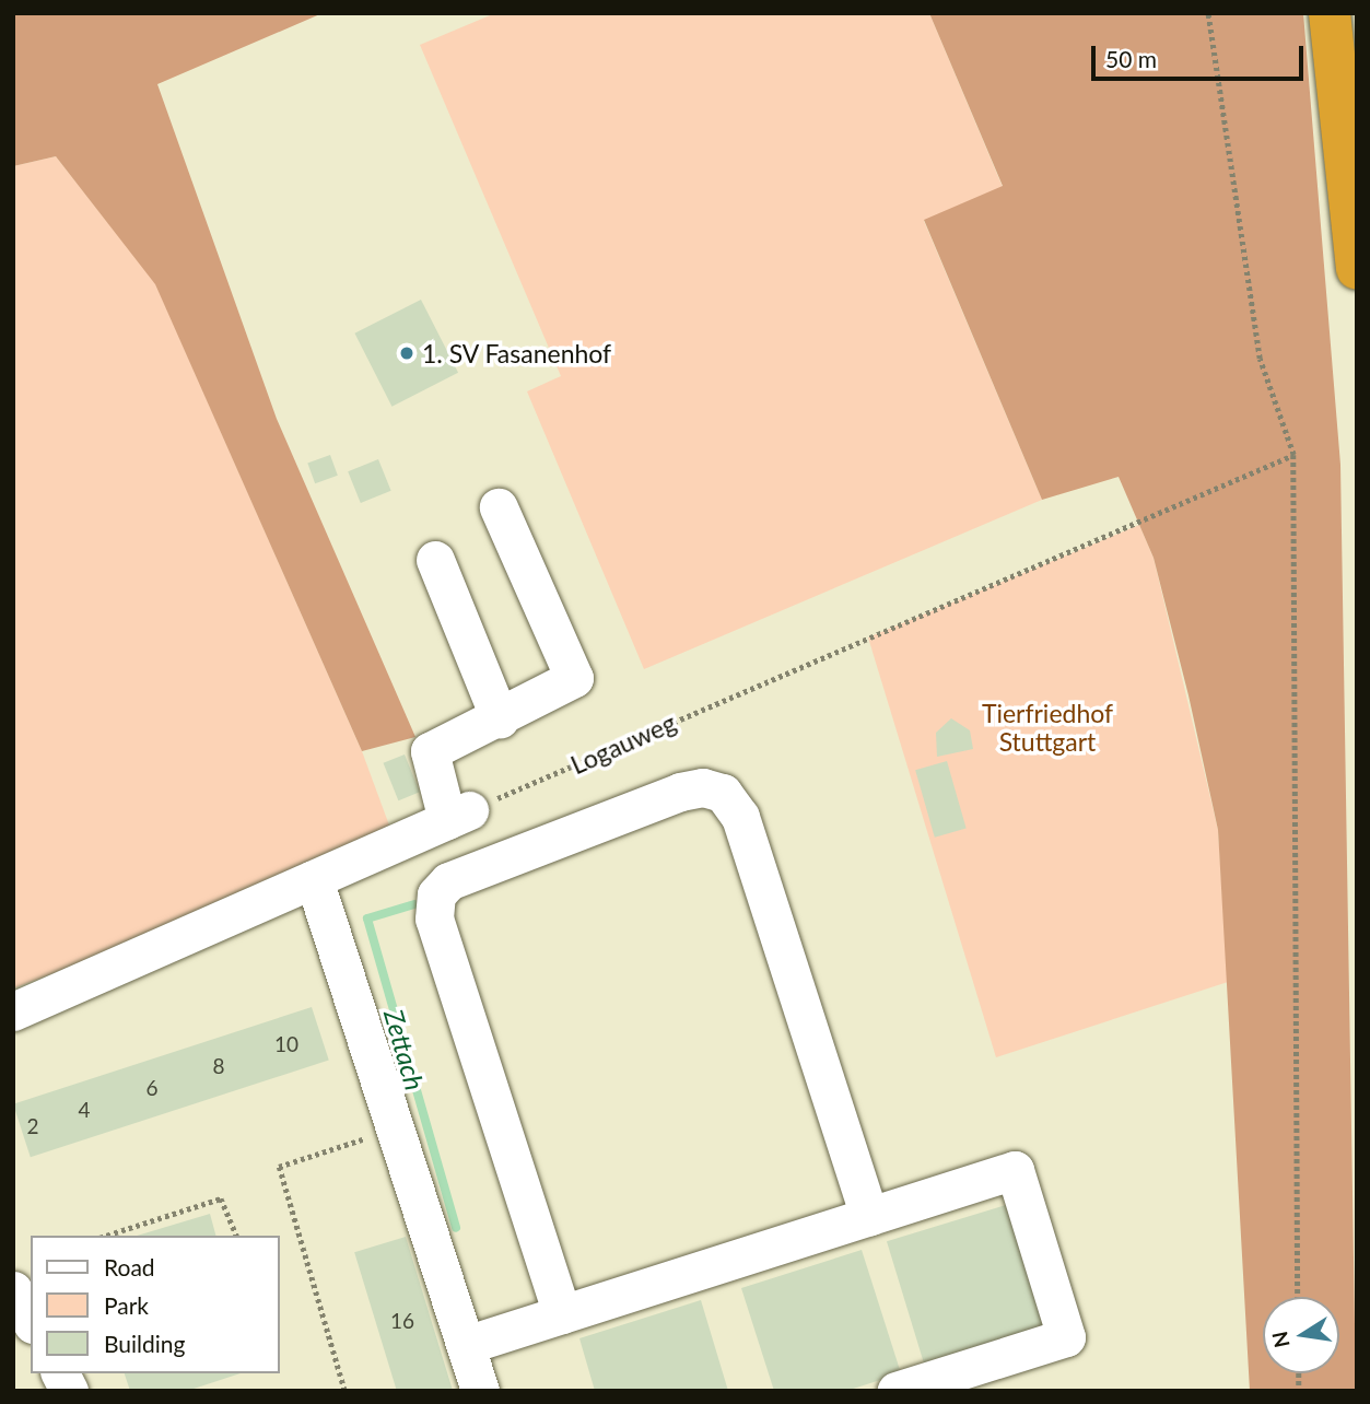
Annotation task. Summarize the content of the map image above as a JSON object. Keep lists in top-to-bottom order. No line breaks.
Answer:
{"streets":{"path":["Logauweg"]},"water":["Zettach"],"parks":["Tierfriedhof Stuttgart"],"places":["1. SV Fasanenhof"],"house_numbers":["10","8","6","4","2","16"],"legend":["Road","Park","Building"],"scale_bar":"50 m","north":"left"}
